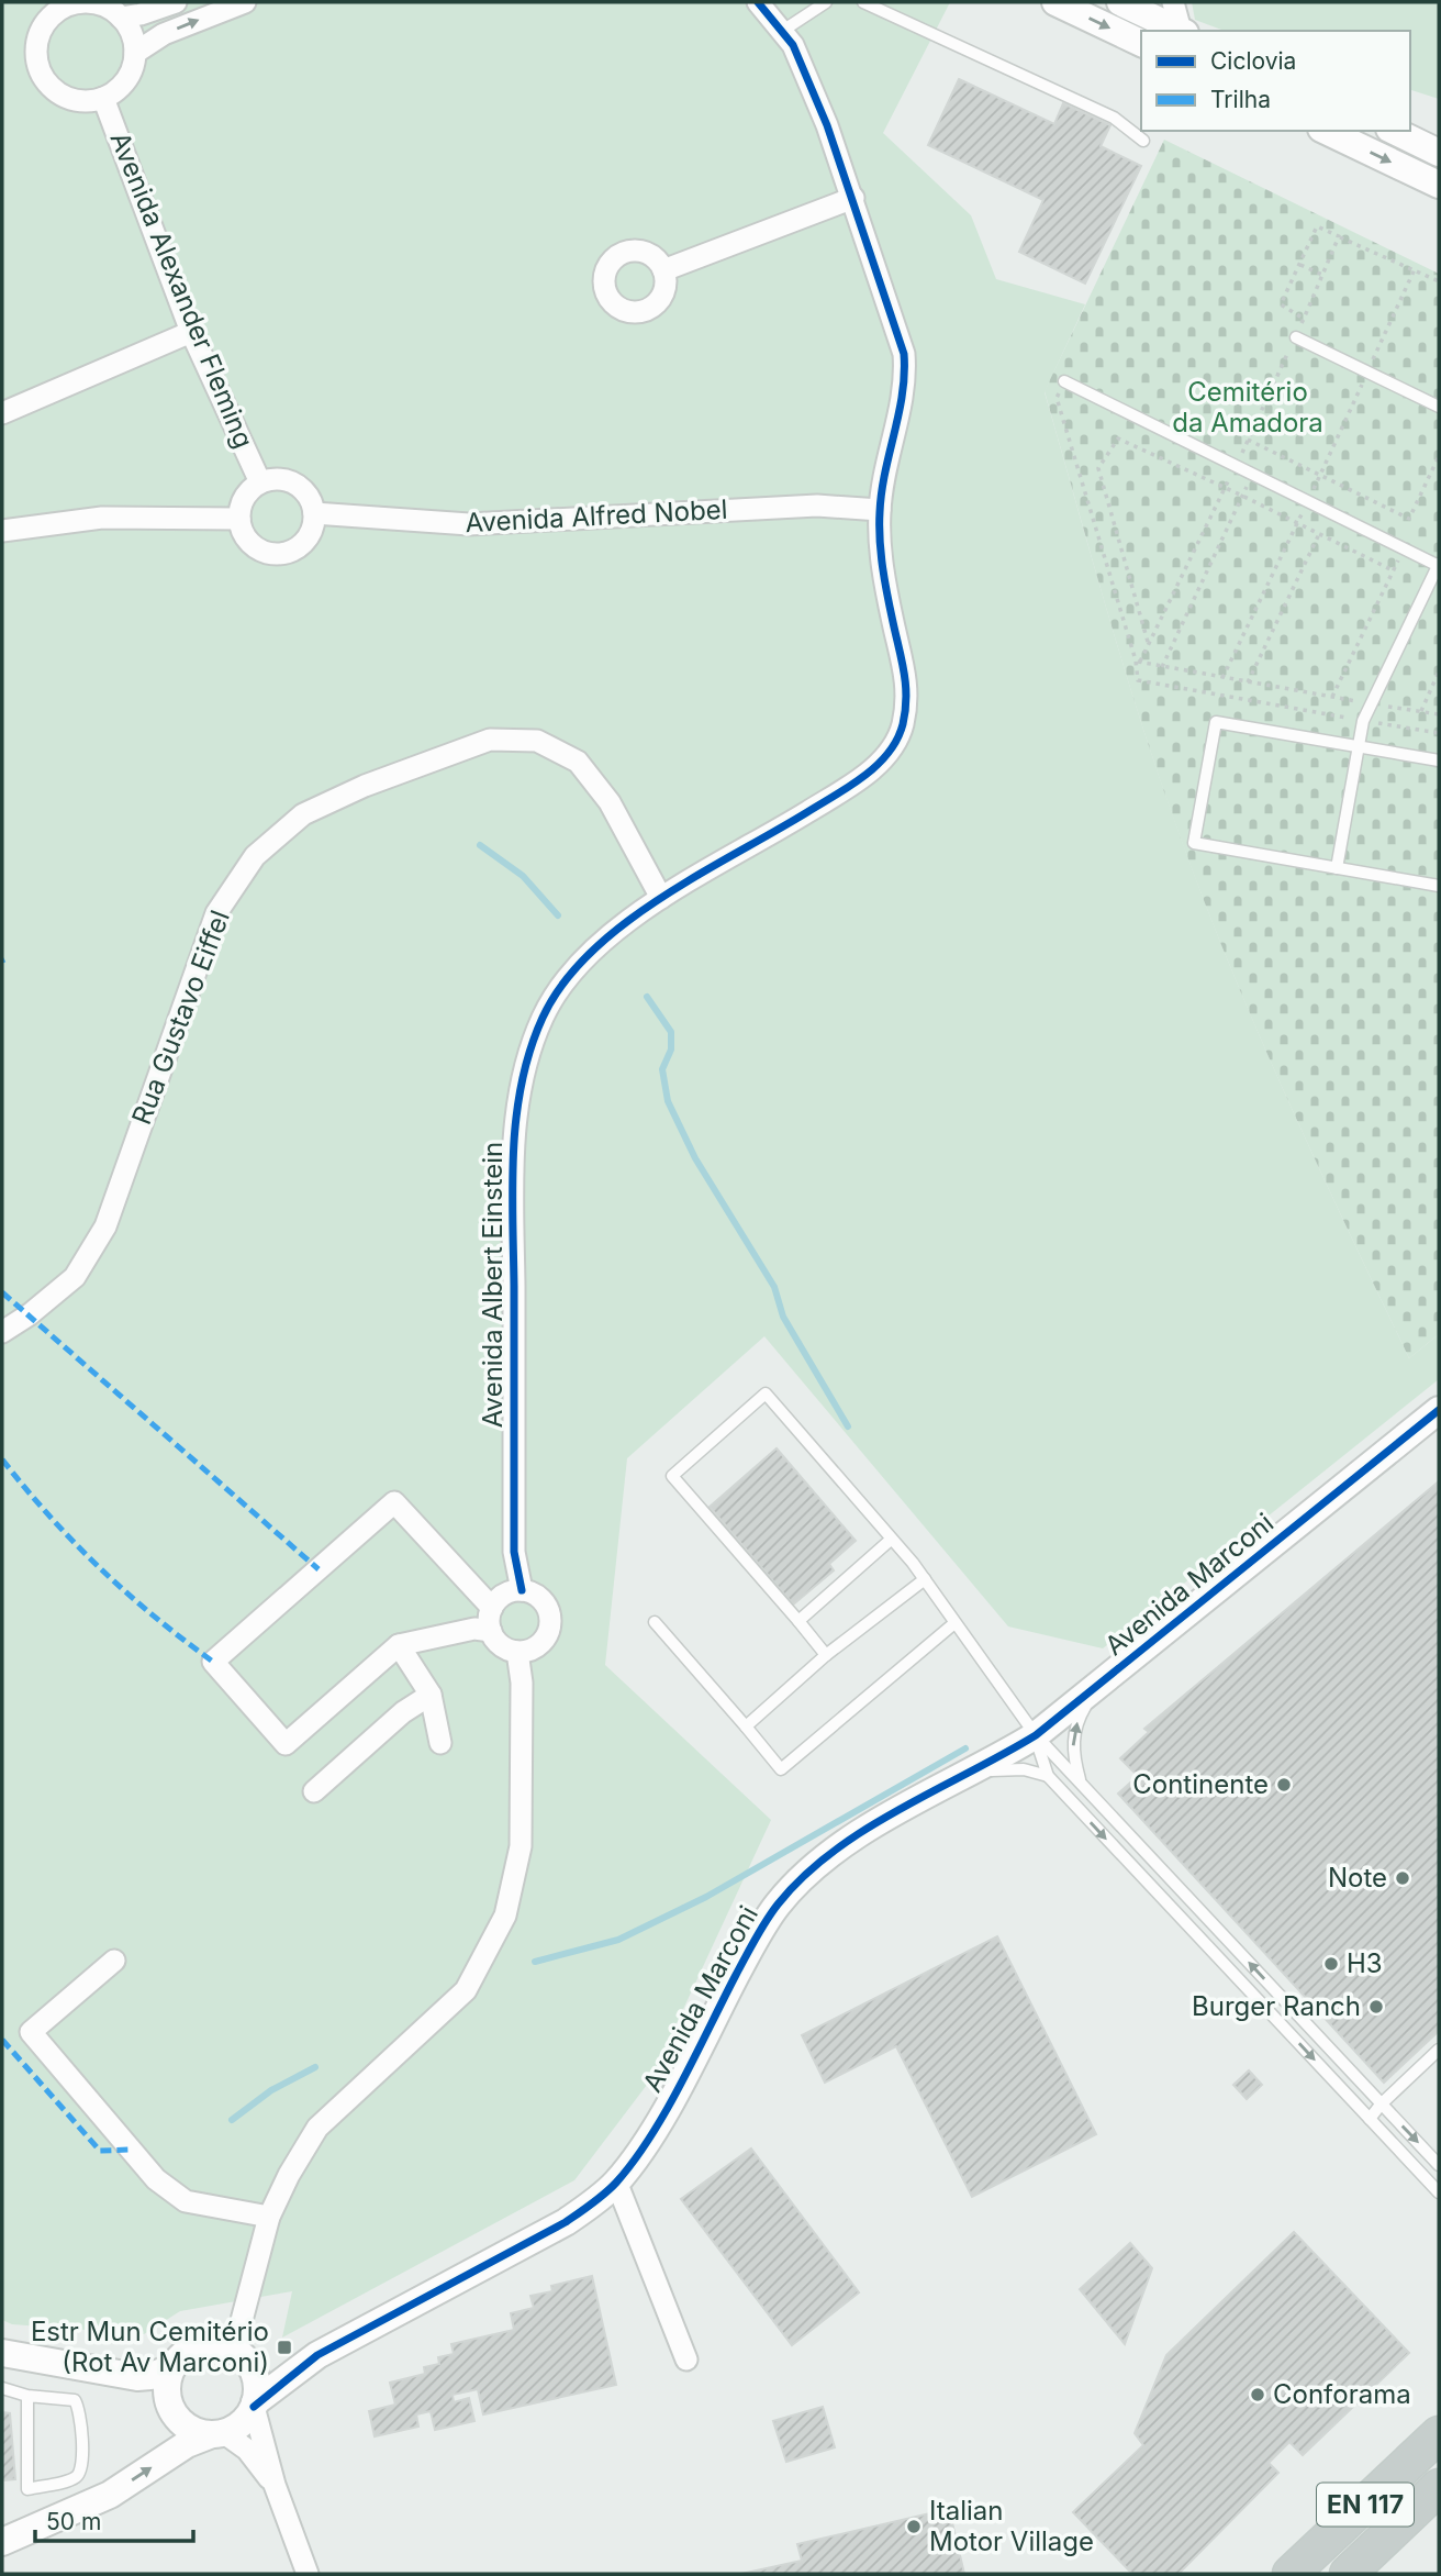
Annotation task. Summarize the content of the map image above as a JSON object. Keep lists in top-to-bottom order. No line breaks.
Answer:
{"streets":{"highway":["EN 117"],"street":["Avenida Alexander Fleming","Avenida Alfred Nobel","Rua Gustavo Eiffel","Avenida Albert Einstein","Avenida Marconi"]},"crossings":[["Avenida Alexander Fleming","Avenida Alfred Nobel"],["Avenida Alfred Nobel","Avenida Albert Einstein"],["Rua Gustavo Eiffel","Avenida Albert Einstein"]],"parks":["Cemitério da Amadora"],"places":{"other":["Continente","Note","H3","Burger Ranch","Conforama","Italian Motor Village"],"transit":["Estr Mun Cemitério (Rot Av Marconi)"]},"legend":["Ciclovia","Trilha"],"scale_bar":"50 m"}
